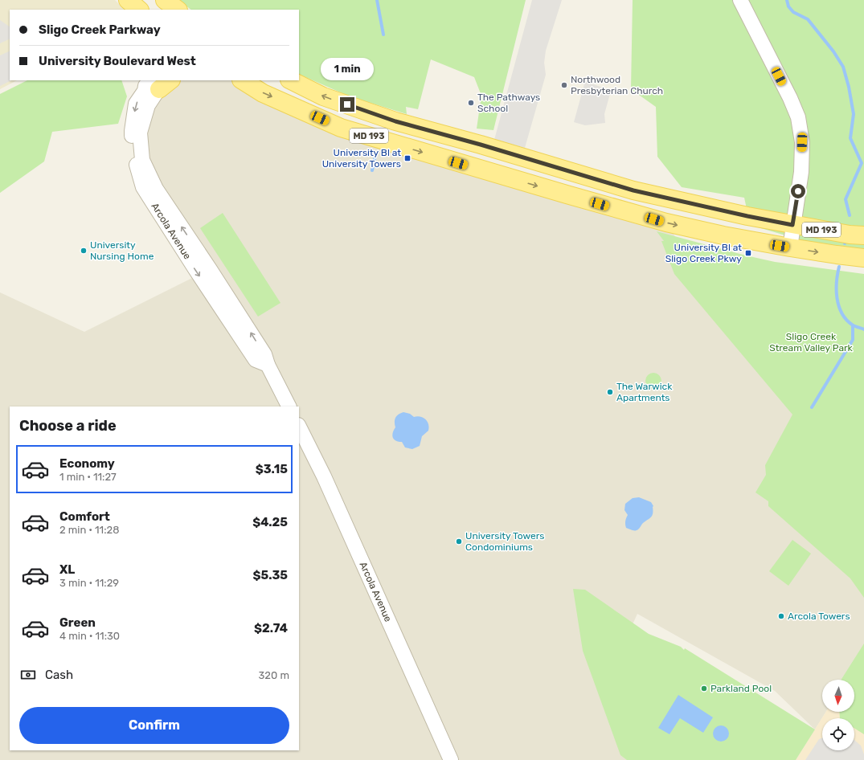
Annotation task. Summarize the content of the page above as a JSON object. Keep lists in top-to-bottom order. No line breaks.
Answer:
{"streets":{"main road":["MD 193"],"street":["Arcola Avenue"]},"parks":["Sligo Creek Stream Valley Park"],"places":{"other":["Northwood Presbyterian Church","The Pathways School","University Nursing Home","The Warwick Apartments","University Towers Condominiums","Arcola Towers","Parkland Pool"],"transit":["University Bl at University Towers","University Bl at Sligo Creek Pkwy"]},"north":"bottom","page":{"banner":["Sligo Creek Parkway","University Boulevard West"],"bubble":"1 min","heading":"Choose a ride","list":[{"name":"Economy","note":"1 min · 11:27","value":"$3.15"},{"name":"Comfort","note":"2 min · 11:28","value":"$4.25"},{"name":"XL","note":"3 min · 11:29","value":"$5.35"},{"name":"Green","note":"4 min · 11:30","value":"$2.74"}],"pay":["Cash","320 m"],"buttons":"Confirm"}}
